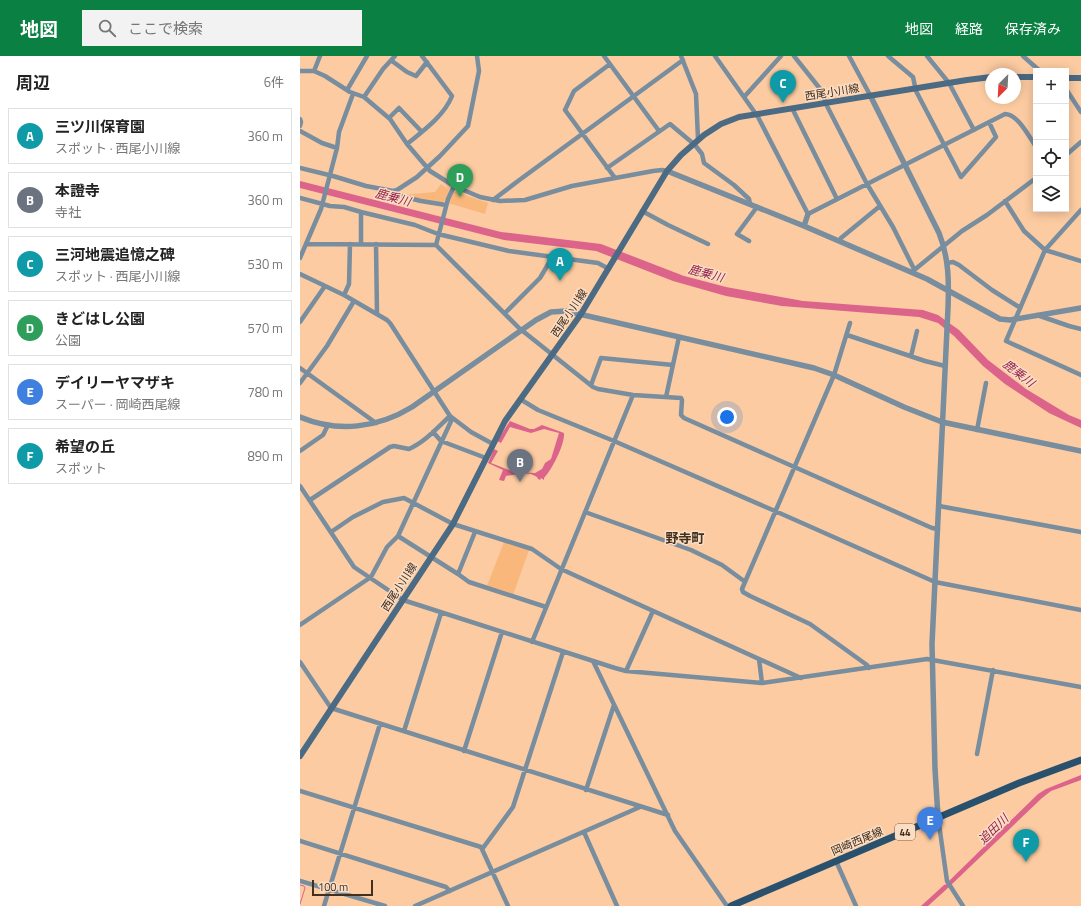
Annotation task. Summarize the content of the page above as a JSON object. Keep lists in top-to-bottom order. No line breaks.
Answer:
{"streets":{"main road":["西尾小川線","44","岡崎西尾線"]},"districts":["野寺町"],"water":["鹿乗川","追田川"],"scale_bar":"100 m","north":"bottom left","page":{"header":"地図","search":"ここで検索","nav":["地図","経路","保存済み"],"heading":["周辺","6件"],"map_buttons":["+","−"],"pins":["C","D","A","B","E","F"],"list":[{"mark":"A","name":"三ツ川保育園","note":"スポット · 西尾小川線","value":"360 m"},{"mark":"B","name":"本證寺","note":"寺社","value":"360 m"},{"mark":"C","name":"三河地震追憶之碑","note":"スポット · 西尾小川線","value":"530 m"},{"mark":"D","name":"きどはし公園","note":"公園","value":"570 m"},{"mark":"E","name":"デイリーヤマザキ","note":"スーパー · 岡崎西尾線","value":"780 m"},{"mark":"F","name":"希望の丘","note":"スポット","value":"890 m"}],"scale":"100 m"}}
